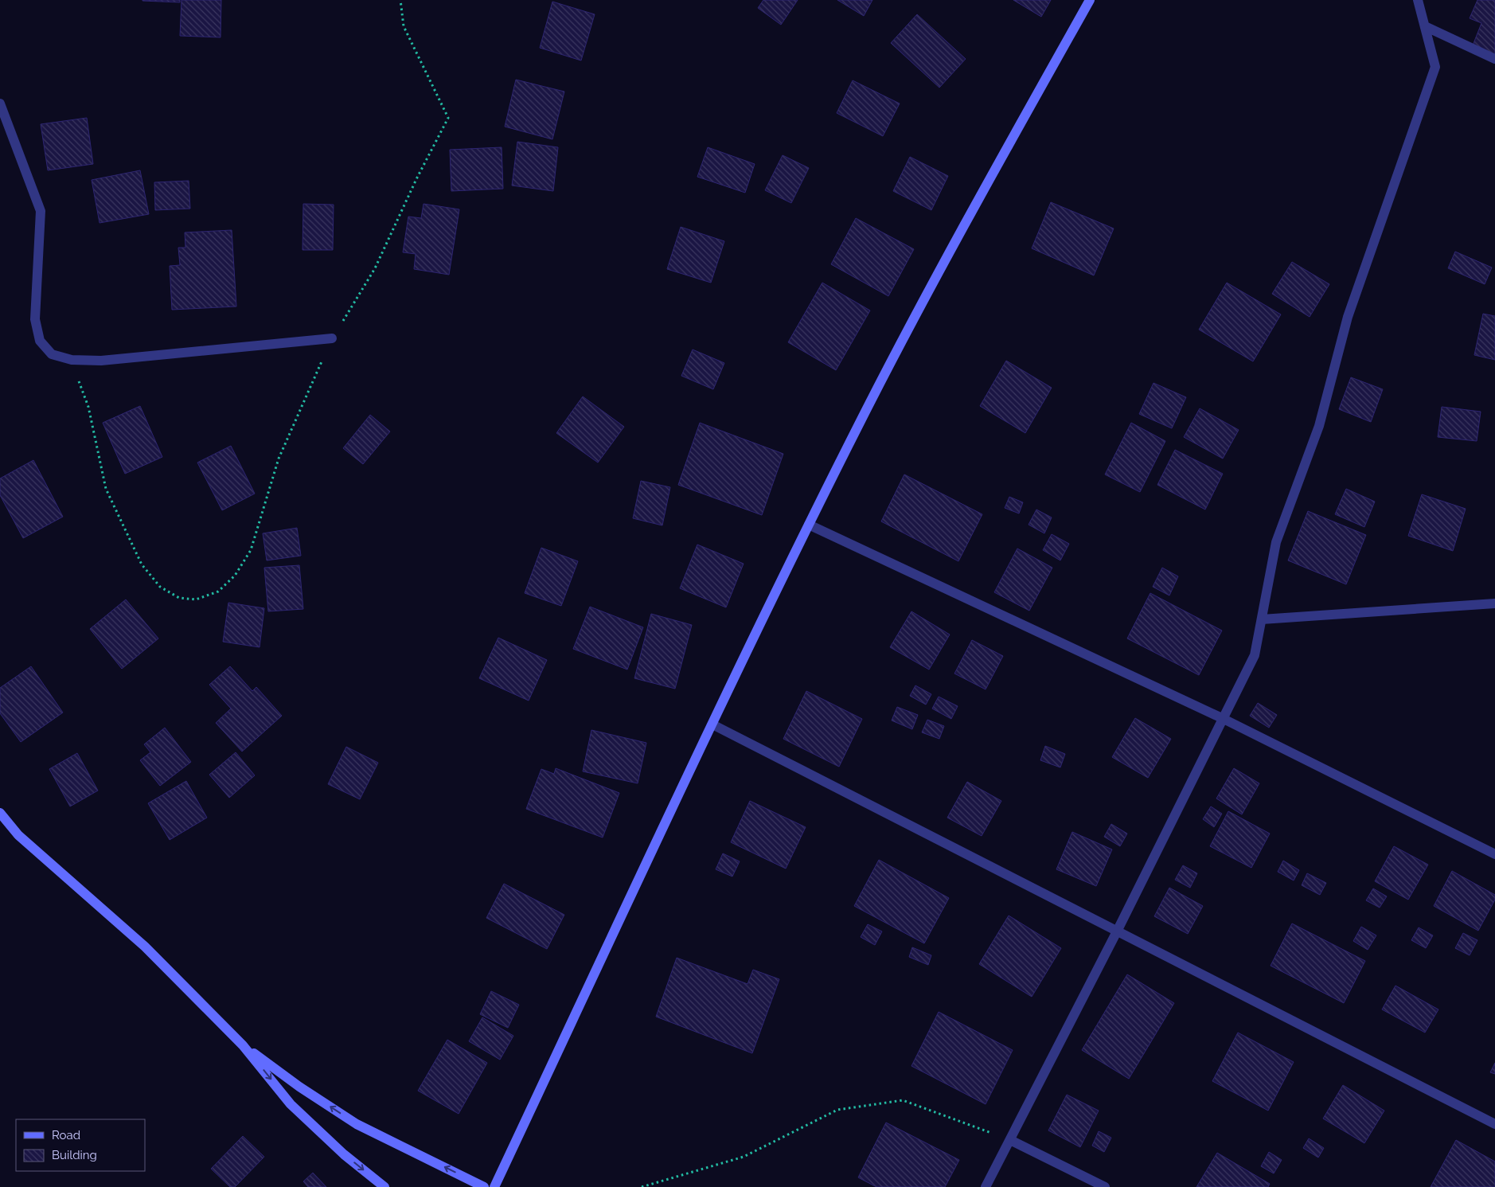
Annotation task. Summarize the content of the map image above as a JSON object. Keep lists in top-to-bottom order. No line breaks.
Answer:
{"legend":["Road","Building"]}
